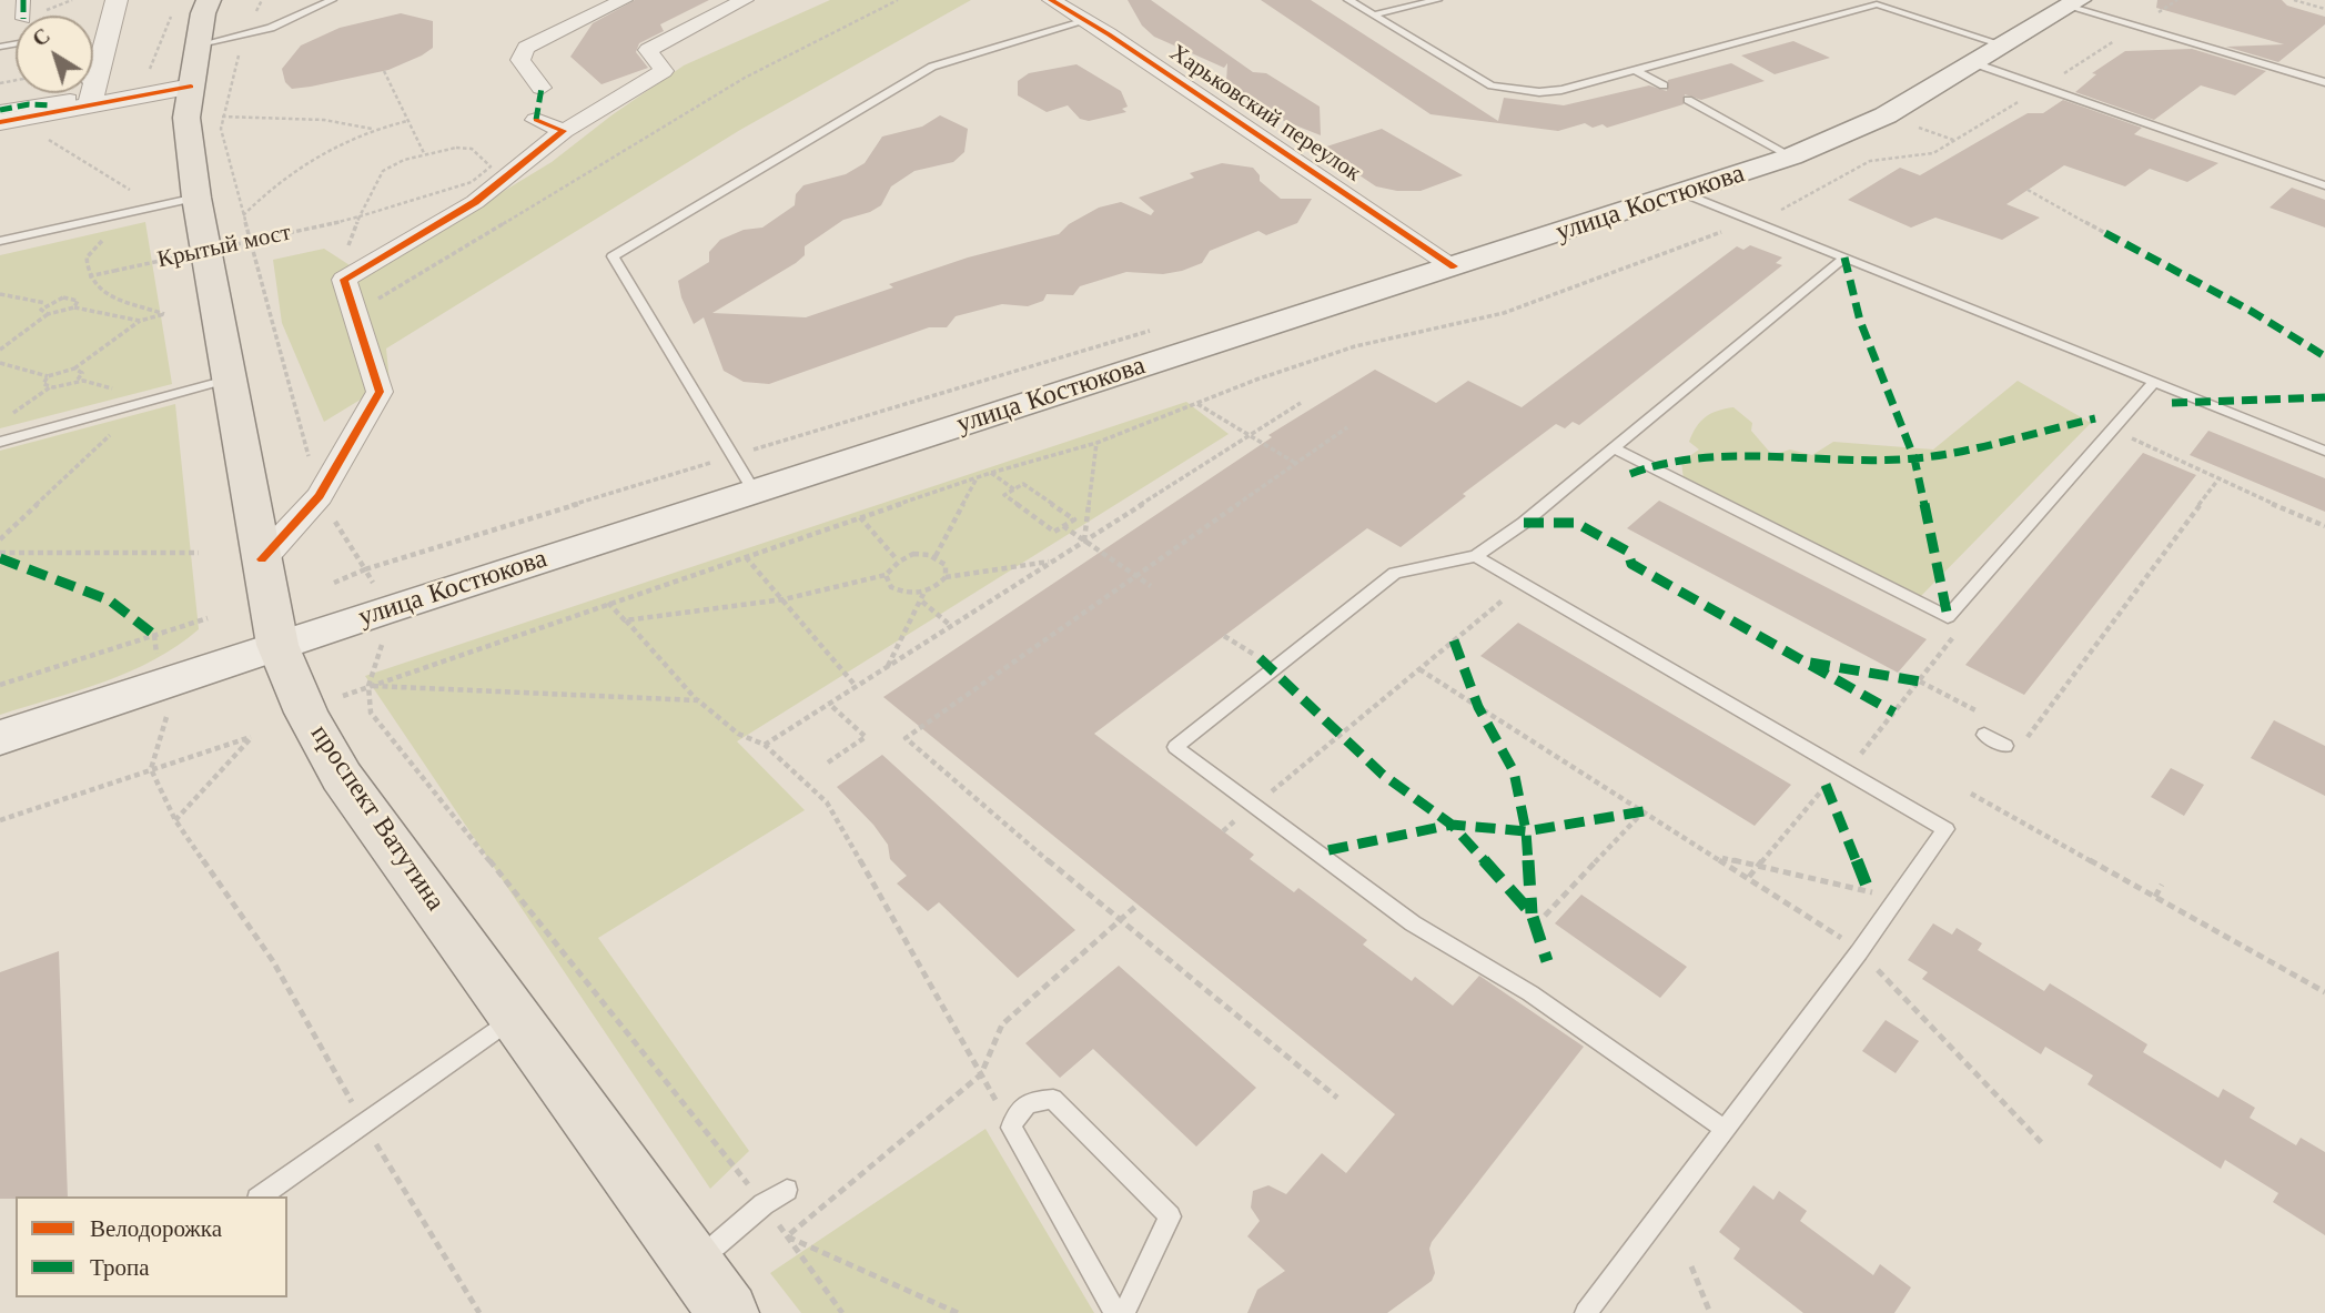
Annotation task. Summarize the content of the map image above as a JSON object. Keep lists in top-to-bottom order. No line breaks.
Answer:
{"streets":{"main road":["улица Костюкова","проспект Ватутина"],"street":["Харьковский переулок"],"path":["Крытый мост"]},"crossings":[["Харьковский переулок","улица Костюкова"],["улица Костюкова","проспект Ватутина"]],"legend":["Велодорожка","Тропа"],"north":"top left"}
